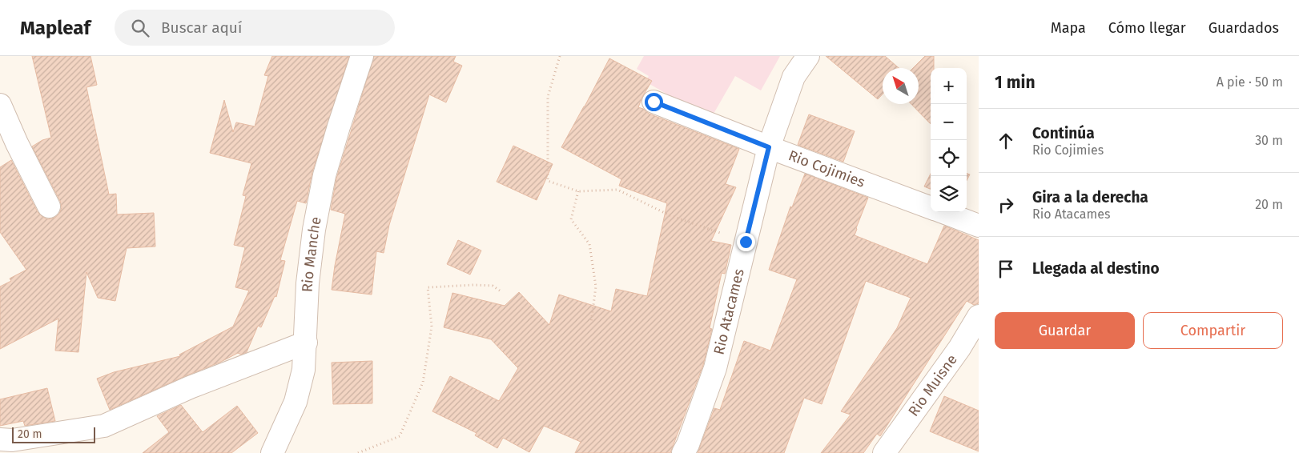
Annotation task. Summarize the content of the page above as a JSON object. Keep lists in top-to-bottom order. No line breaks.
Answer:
{"streets":{"street":["Rio Cojimies","Rio Manche","Rio Atacames","Rio Muisne"]},"crossings":[["Rio Cojimies","Rio Atacames"]],"scale_bar":"20 m","north":"top left","page":{"header":"Mapleaf","search":"Buscar aquí","nav":["Mapa","Cómo llegar","Guardados"],"heading":["1 min","A pie · 50 m"],"map_buttons":["+","−"],"list":[["Continúa","Rio Cojimies","30 m"],["Gira a la derecha","Rio Atacames","20 m"],"Llegada al destino"],"buttons":["Guardar","Compartir"],"scale":"20 m"}}
